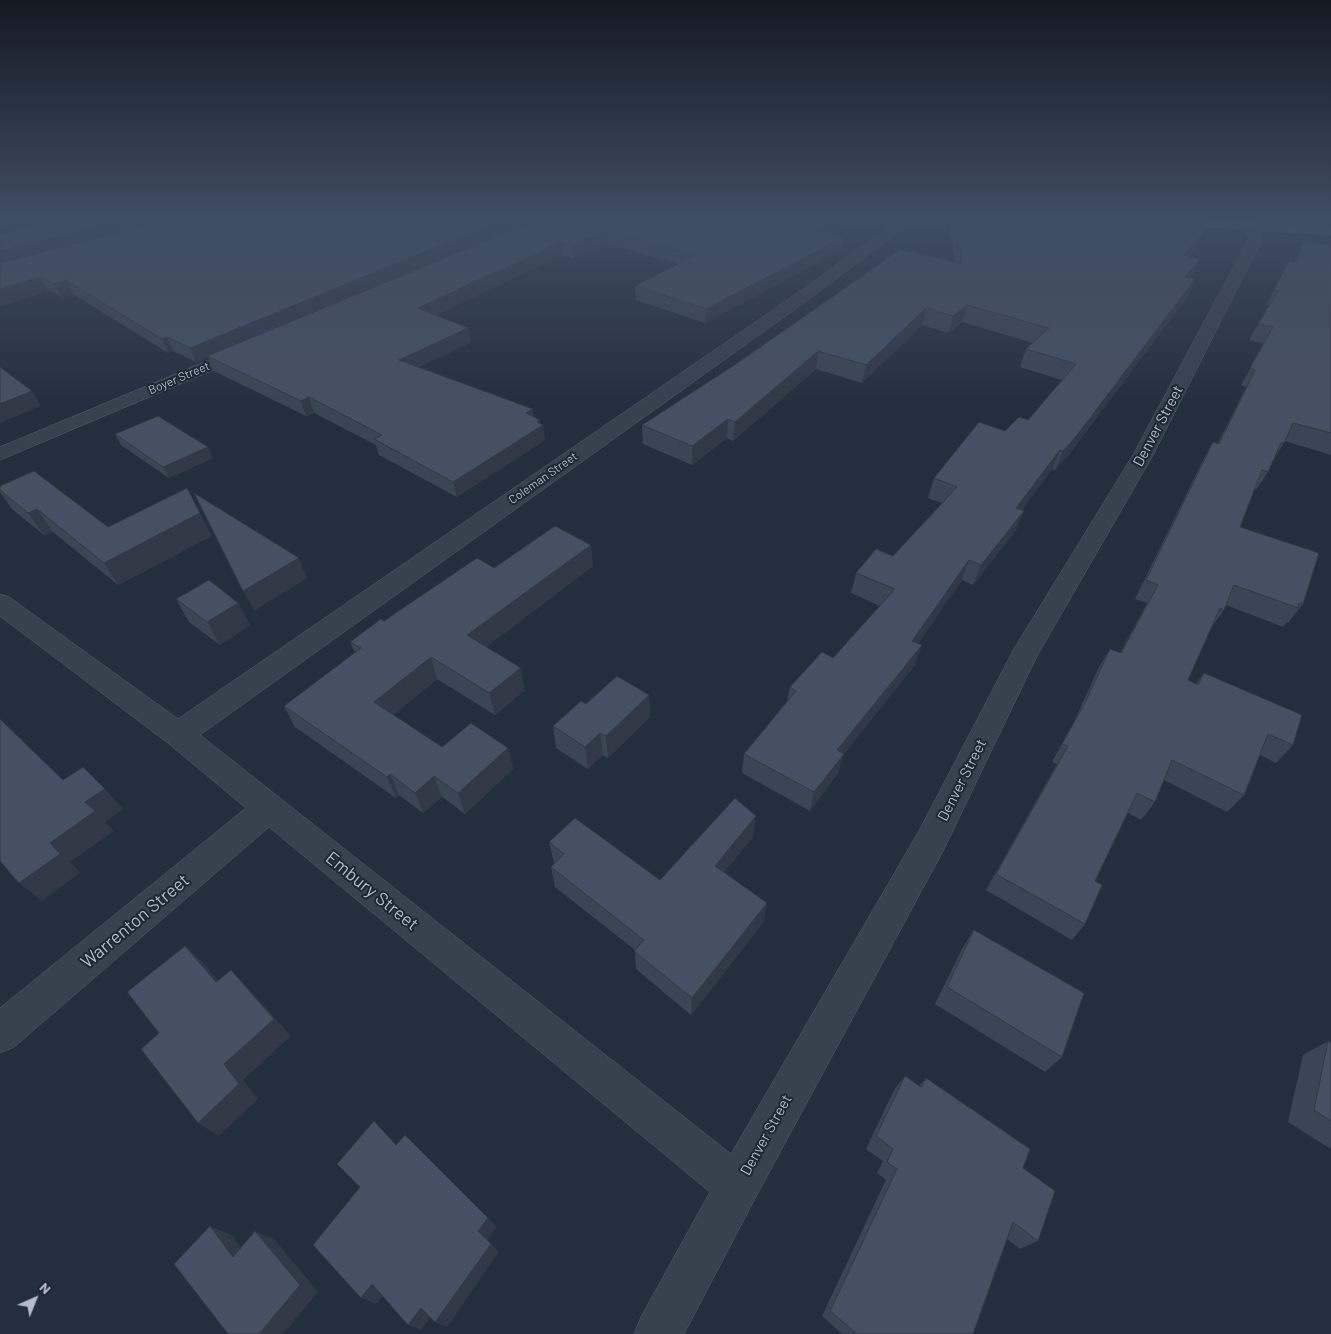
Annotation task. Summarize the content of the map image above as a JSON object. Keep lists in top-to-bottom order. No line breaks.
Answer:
{"streets":{"street":["Boyer Street","Denver Street","Coleman Street","Embury Street","Warrenton Street"]},"crossings":[["Denver Street","Embury Street"],["Coleman Street","Embury Street"],["Embury Street","Warrenton Street"]],"north":"top right"}
